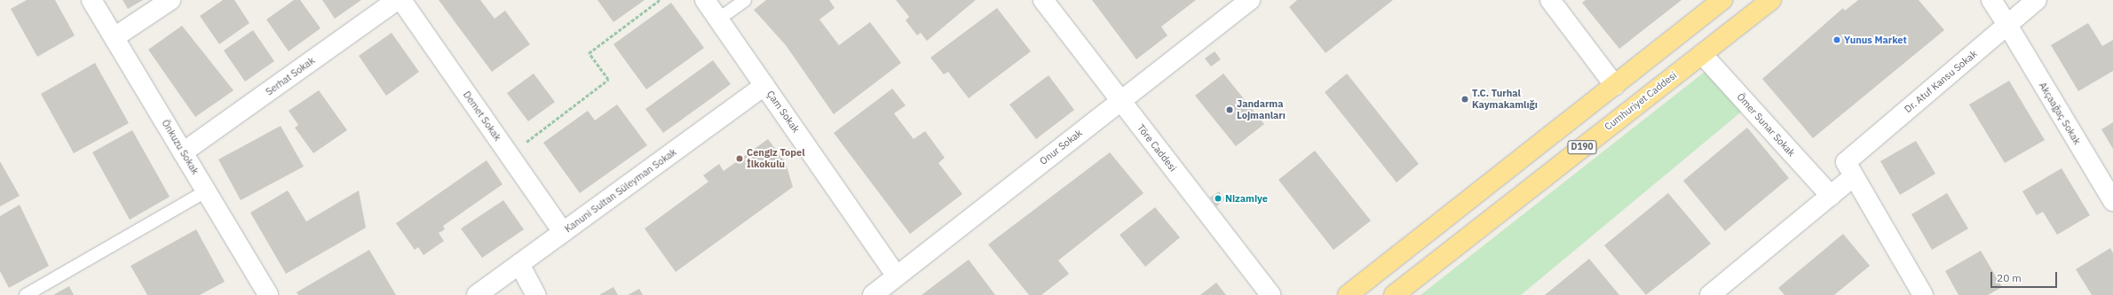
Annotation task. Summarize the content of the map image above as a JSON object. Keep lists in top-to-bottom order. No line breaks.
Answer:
{"streets":{"highway":["Cumhuriyet Caddesi","D190"],"street":["Serhat Sokak","Dr. Atuf Kansu Sokak","Çam Sokak","Akçaağaç Sokak","Demet Sokak","Ömer Sunar Sokak","Önkuzu Sokak","Onur Sokak","Töre Caddesi","Kanuni Sultan Süleyman Sokak"]},"crossings":[["Serhat Sokak","Önkuzu Sokak"],["Dr. Atuf Kansu Sokak","Akçaağaç Sokak"],["Dr. Atuf Kansu Sokak","Ömer Sunar Sokak"],["Cumhuriyet Caddesi","Ömer Sunar Sokak"],["Çam Sokak","Onur Sokak"],["Çam Sokak","Kanuni Sultan Süleyman Sokak"],["Demet Sokak","Kanuni Sultan Süleyman Sokak"],["Onur Sokak","Töre Caddesi"]],"places":["Yunus Market","T.C. Turhal Kaymakamlığı","Jandarma Lojmanları","Cengiz Topel İlkokulu","Nizamiye"],"scale_bar":"20 m"}
